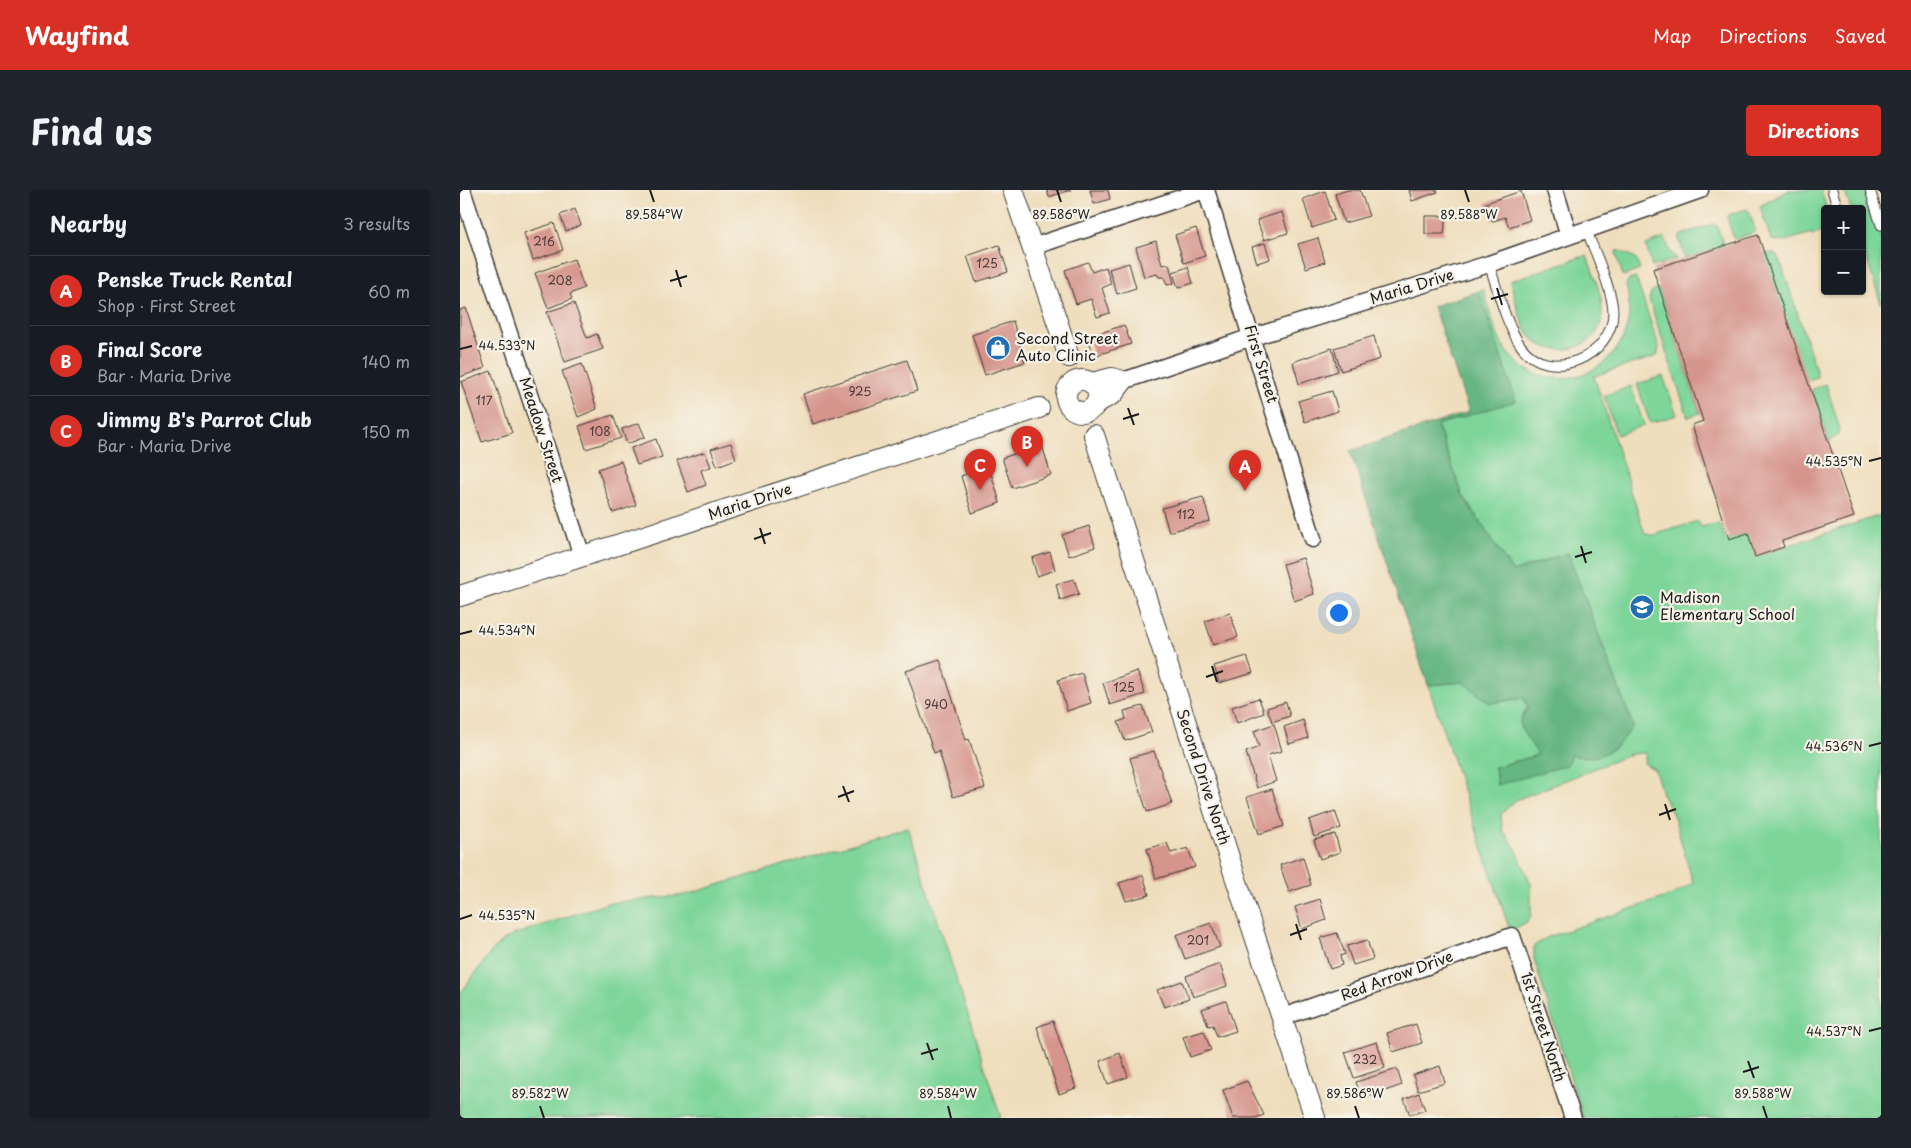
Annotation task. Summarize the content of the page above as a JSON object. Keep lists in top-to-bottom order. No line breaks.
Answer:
{"streets":{"street":["Maria Drive","First Street","Meadow Street","Second Drive North","Red Arrow Drive","1st Street North"]},"crossings":[["Maria Drive","First Street"],["Maria Drive","Meadow Street"],["Maria Drive","Second Drive North"],["Second Drive North","Red Arrow Drive"],["Red Arrow Drive","1st Street North"]],"places":{"shop":["Second Street Auto Clinic"],"school or university":["Madison Elementary School"]},"house_numbers":["216","125","208","925","117","108","112","125","940","201","232"],"page":{"header":"Wayfind","nav":["Map","Directions","Saved"],"title":"Find us","buttons":"Directions","heading":["Nearby","3 results"],"map_buttons":["+","−"],"list":[{"mark":"A","name":"Penske Truck Rental","note":"Shop · First Street","value":"60 m"},{"mark":"B","name":"Final Score","note":"Bar · Maria Drive","value":"140 m"},{"mark":"C","name":"Jimmy B's Parrot Club","note":"Bar · Maria Drive","value":"150 m"}],"pins":["B","C","A"]},"coordinates":["89.584°W","89.586°W","89.588°W","44.533°N","44.535°N","44.534°N","44.536°N","44.537°N","89.582°W"]}
